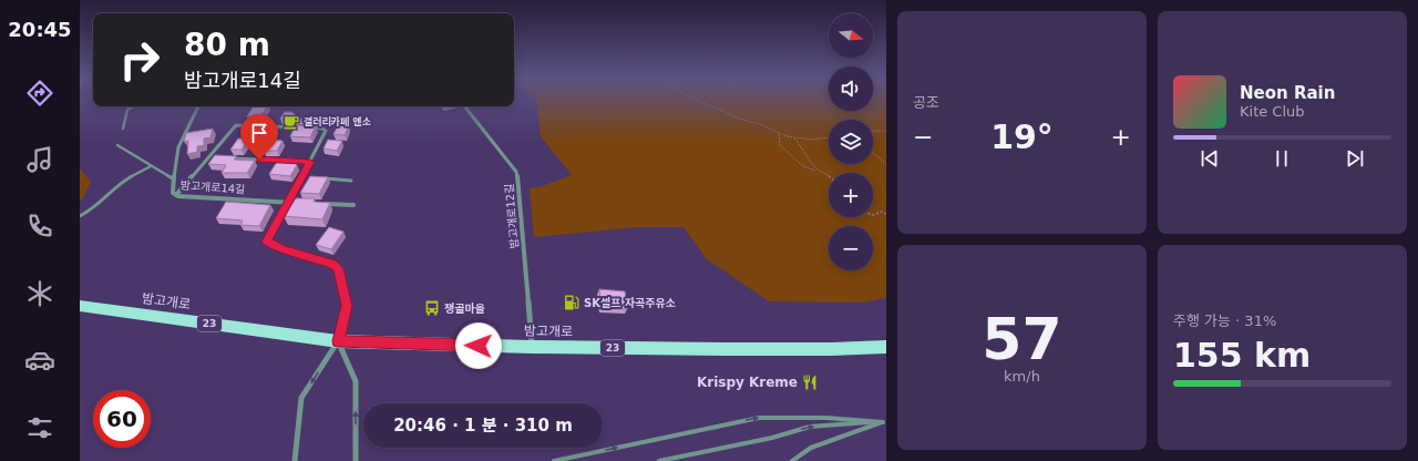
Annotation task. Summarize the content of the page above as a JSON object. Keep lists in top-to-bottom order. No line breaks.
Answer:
{"streets":{"main road":["밤고개로","23"],"street":["밤고개로14길","밤고개로12길"]},"crossings":[["밤고개로12길","밤고개로"]],"places":{"cafe":["갤러리카페 엔소"],"fuel station":["SK셀프 자곡주유소"],"bus stop":["쟁골마을"],"restaurant":["Krispy Kreme"]},"north":"right","page":{"tabs":"20:45","tile":["공조",["57","km/h"],["주행 가능 · 31%","155 km"]],"map_buttons":["+","−"],"turn":["80 m","밤고개로14길"],"song":["Neon Rain","Kite Club"],"heat":["−","19°","+"],"limit":"60","trip":"20:46 · 1 분 · 310 m"}}
